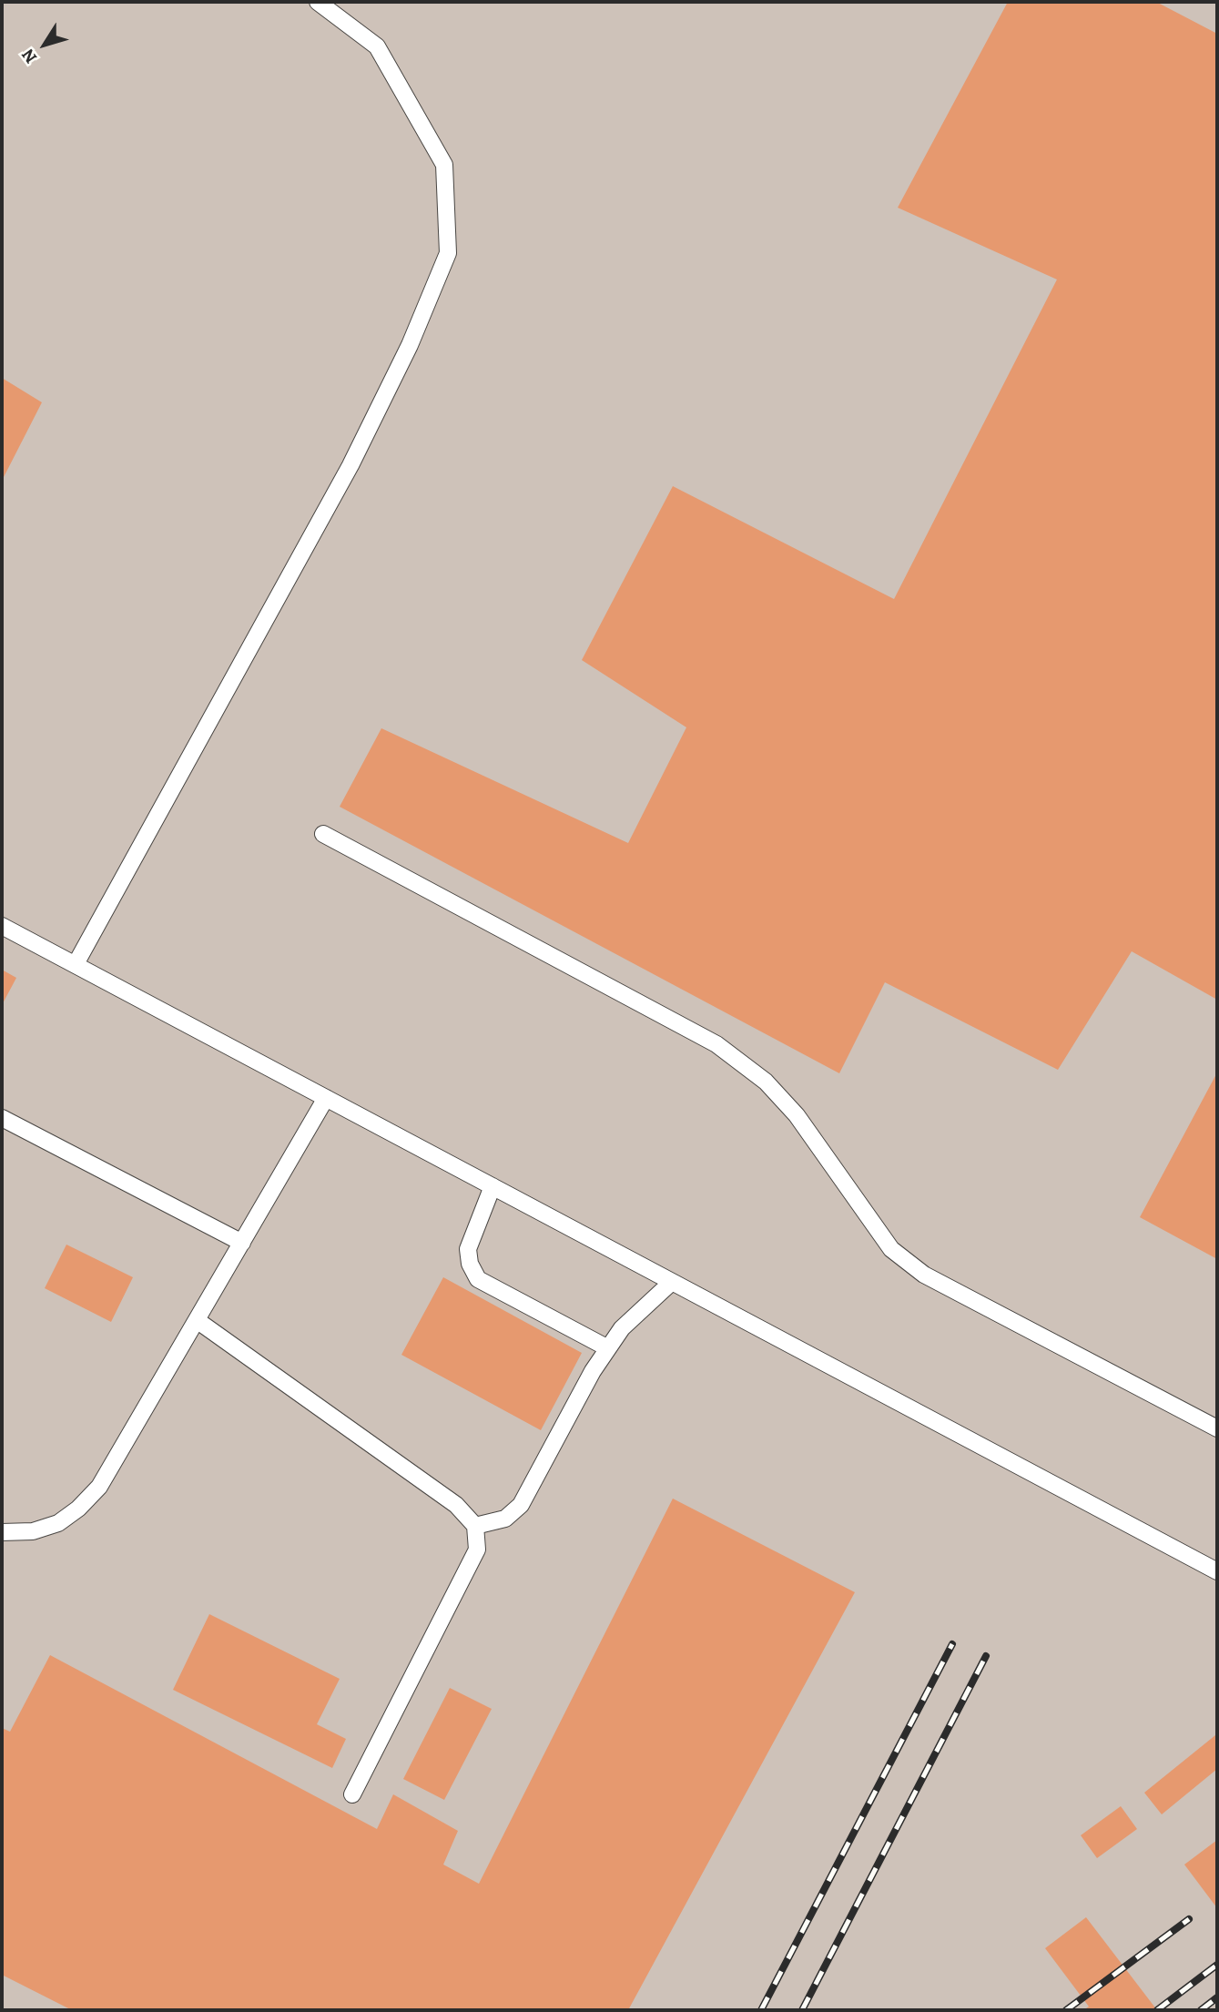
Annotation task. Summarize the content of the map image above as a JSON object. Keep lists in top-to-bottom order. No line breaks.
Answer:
{"north":"bottom left"}
